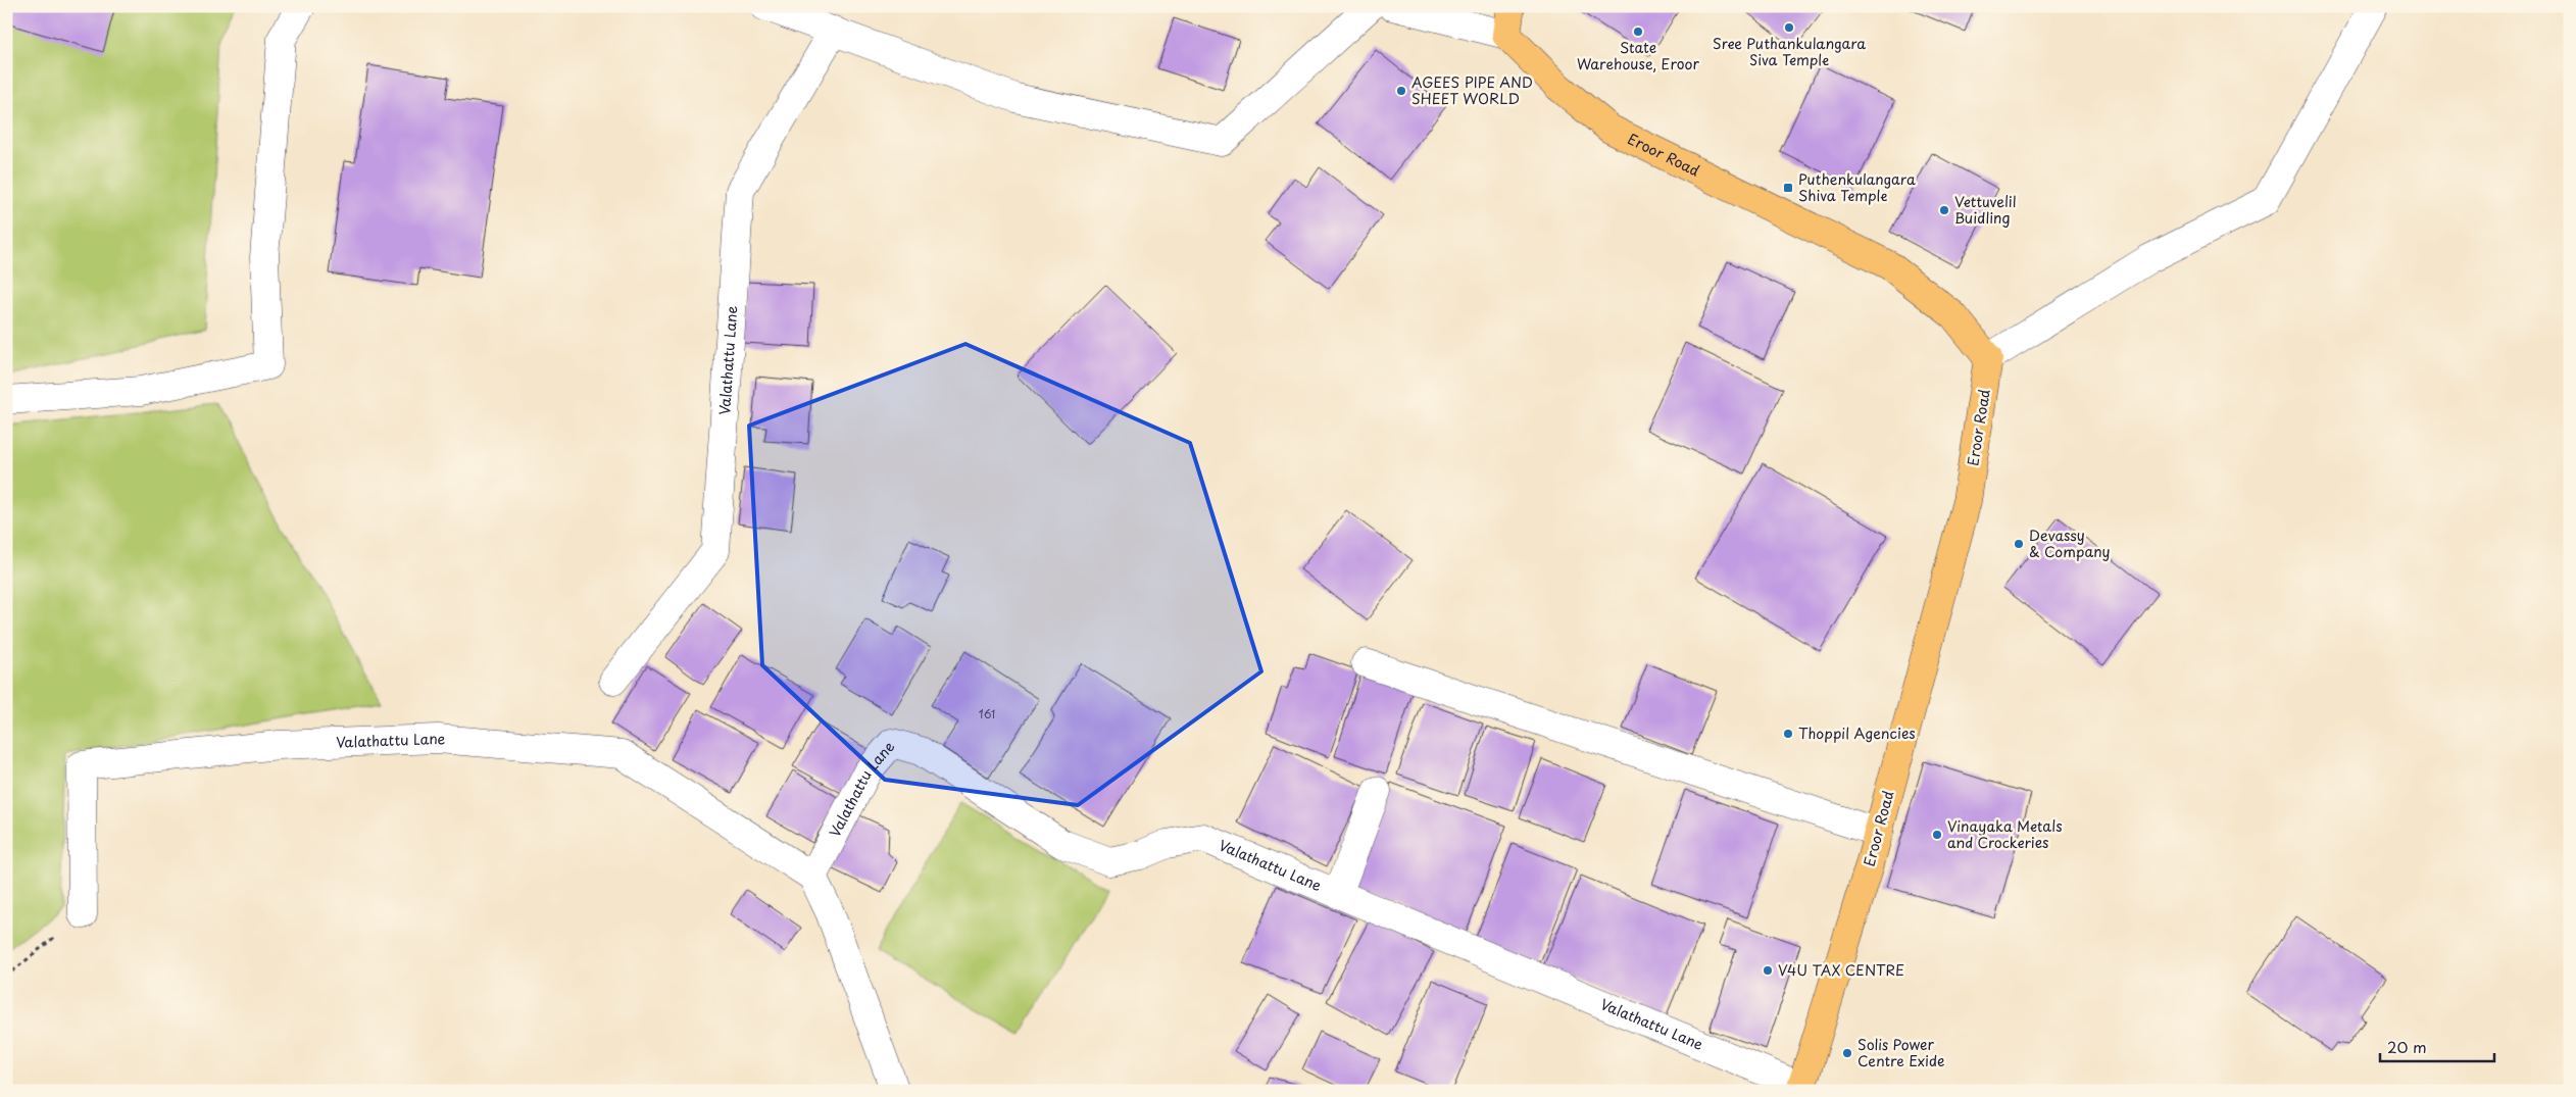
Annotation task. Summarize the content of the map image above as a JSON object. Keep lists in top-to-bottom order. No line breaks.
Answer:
{"streets":{"main road":["Eroor Road"],"street":["Valathattu Lane"]},"crossings":[["Eroor Road","Valathattu Lane"]],"places":{"other":["Sree Puthankulangara Siva Temple","State Warehouse, Eroor","AGEES PIPE AND SHEET WORLD","Vettuvelil Buidling","Devassy & Company","Thoppil Agencies","Vinayaka Metals and Crockeries","V4U TAX CENTRE","Solis Power Centre Exide"],"transit":["Puthenkulangara Shiva Temple"]},"house_numbers":["161"],"scale_bar":"20 m"}
